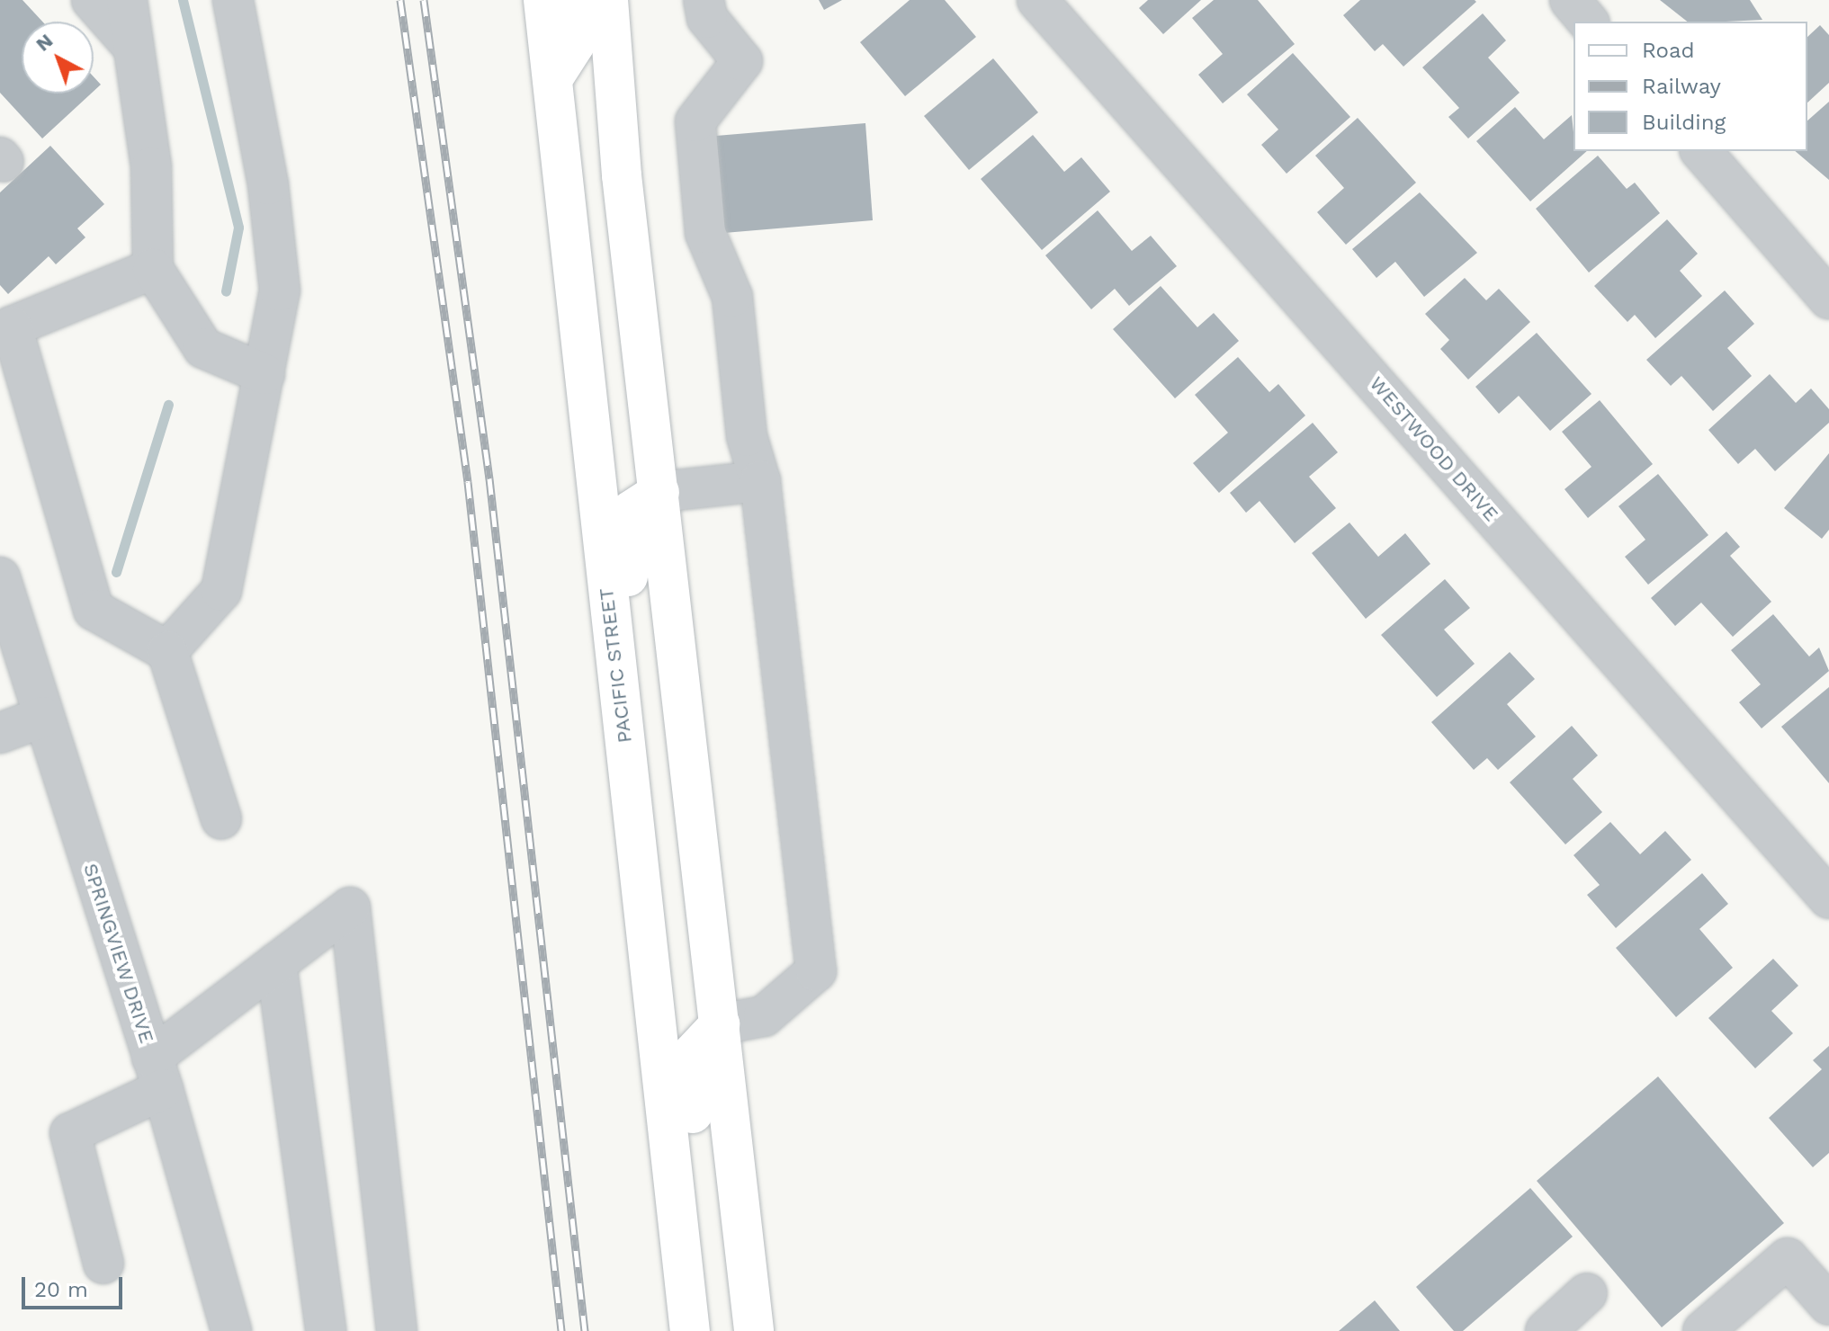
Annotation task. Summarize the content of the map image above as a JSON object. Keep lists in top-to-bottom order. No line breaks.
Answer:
{"streets":{"main road":["PACIFIC STREET"],"street":["WESTWOOD DRIVE","SPRINGVIEW DRIVE"]},"legend":["Road","Railway","Building"],"scale_bar":"20 m","north":"top left"}
